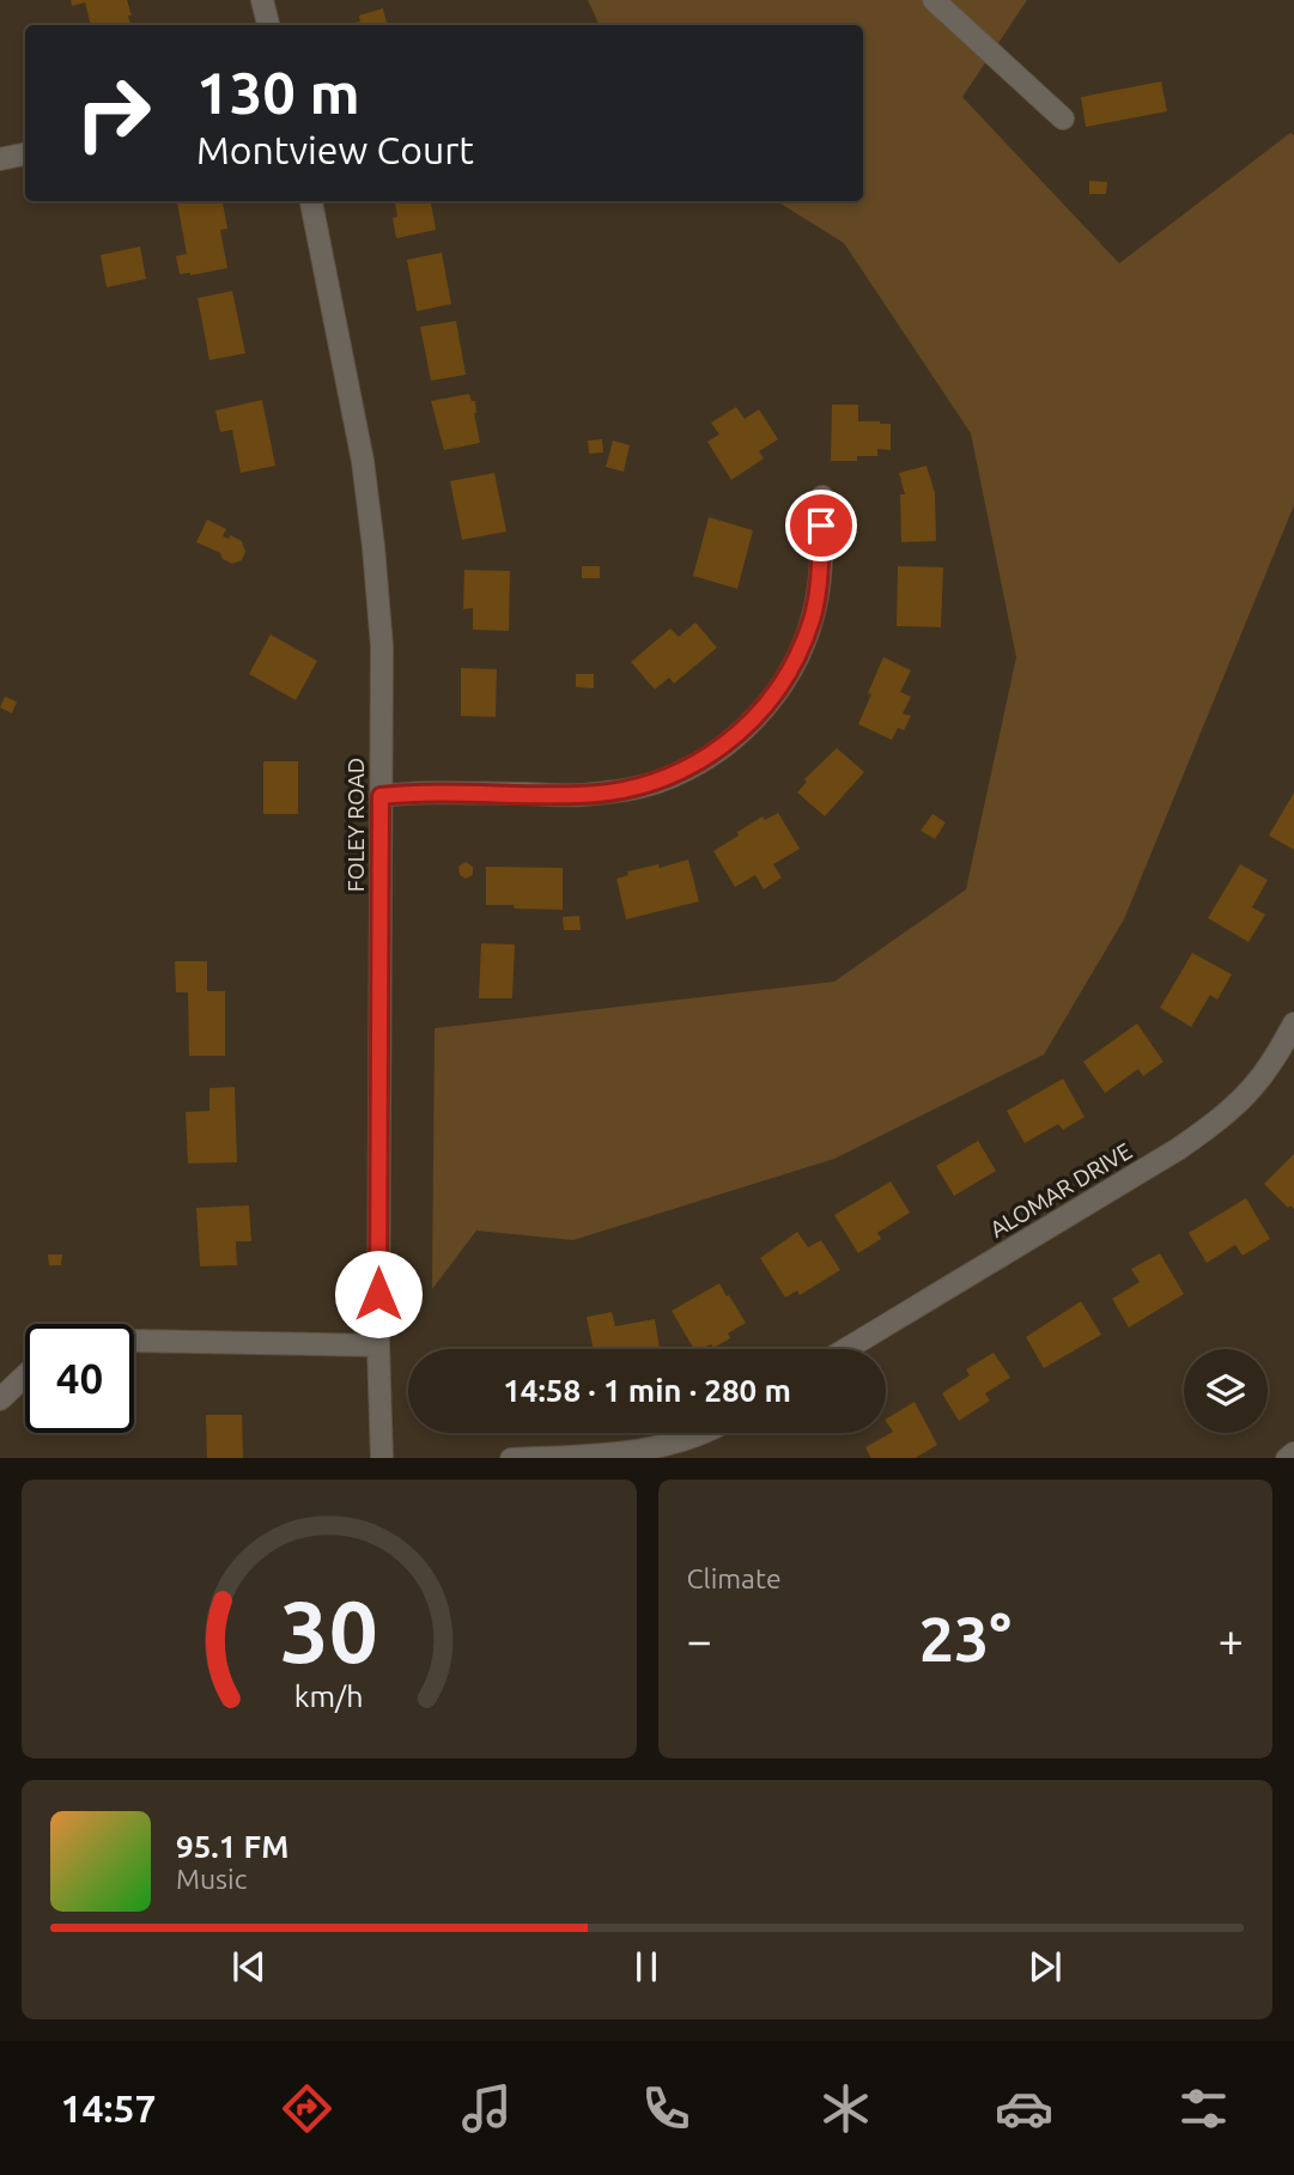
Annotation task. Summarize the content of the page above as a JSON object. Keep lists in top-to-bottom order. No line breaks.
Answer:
{"streets":{"street":["FOLEY ROAD","ALOMAR DRIVE"]},"page":{"turn":["130 m","Montview Court"],"limit":"40","trip":"14:58 · 1 min · 280 m","tile":"Climate","heat":["−","23°","+"],"song":["95.1 FM","Music"],"tabs":"14:57","gauge":["30","km/h"]}}
